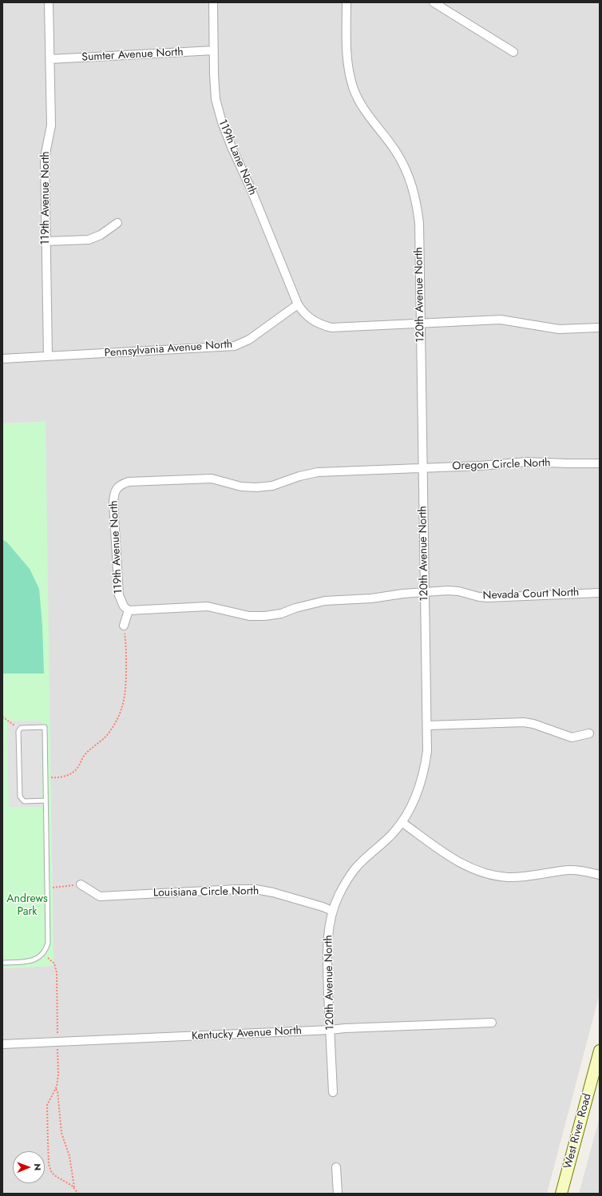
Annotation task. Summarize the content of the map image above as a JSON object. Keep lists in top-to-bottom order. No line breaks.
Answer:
{"streets":{"main road":["West River Road"],"street":["Sumter Avenue North","119th Lane North","119th Avenue North","120th Avenue North","Pennsylvania Avenue North","Oregon Circle North","Nevada Court North","Louisiana Circle North","Kentucky Avenue North"]},"crossings":[["Sumter Avenue North","119th Lane North"],["Sumter Avenue North","119th Avenue North"],["119th Lane North","Pennsylvania Avenue North"],["119th Avenue North","Pennsylvania Avenue North"],["119th Avenue North","Oregon Circle North"],["119th Avenue North","Nevada Court North"],["120th Avenue North","Oregon Circle North"],["120th Avenue North","Nevada Court North"],["120th Avenue North","Louisiana Circle North"],["120th Avenue North","Kentucky Avenue North"]],"parks":["Andrews Park"],"north":"right"}
